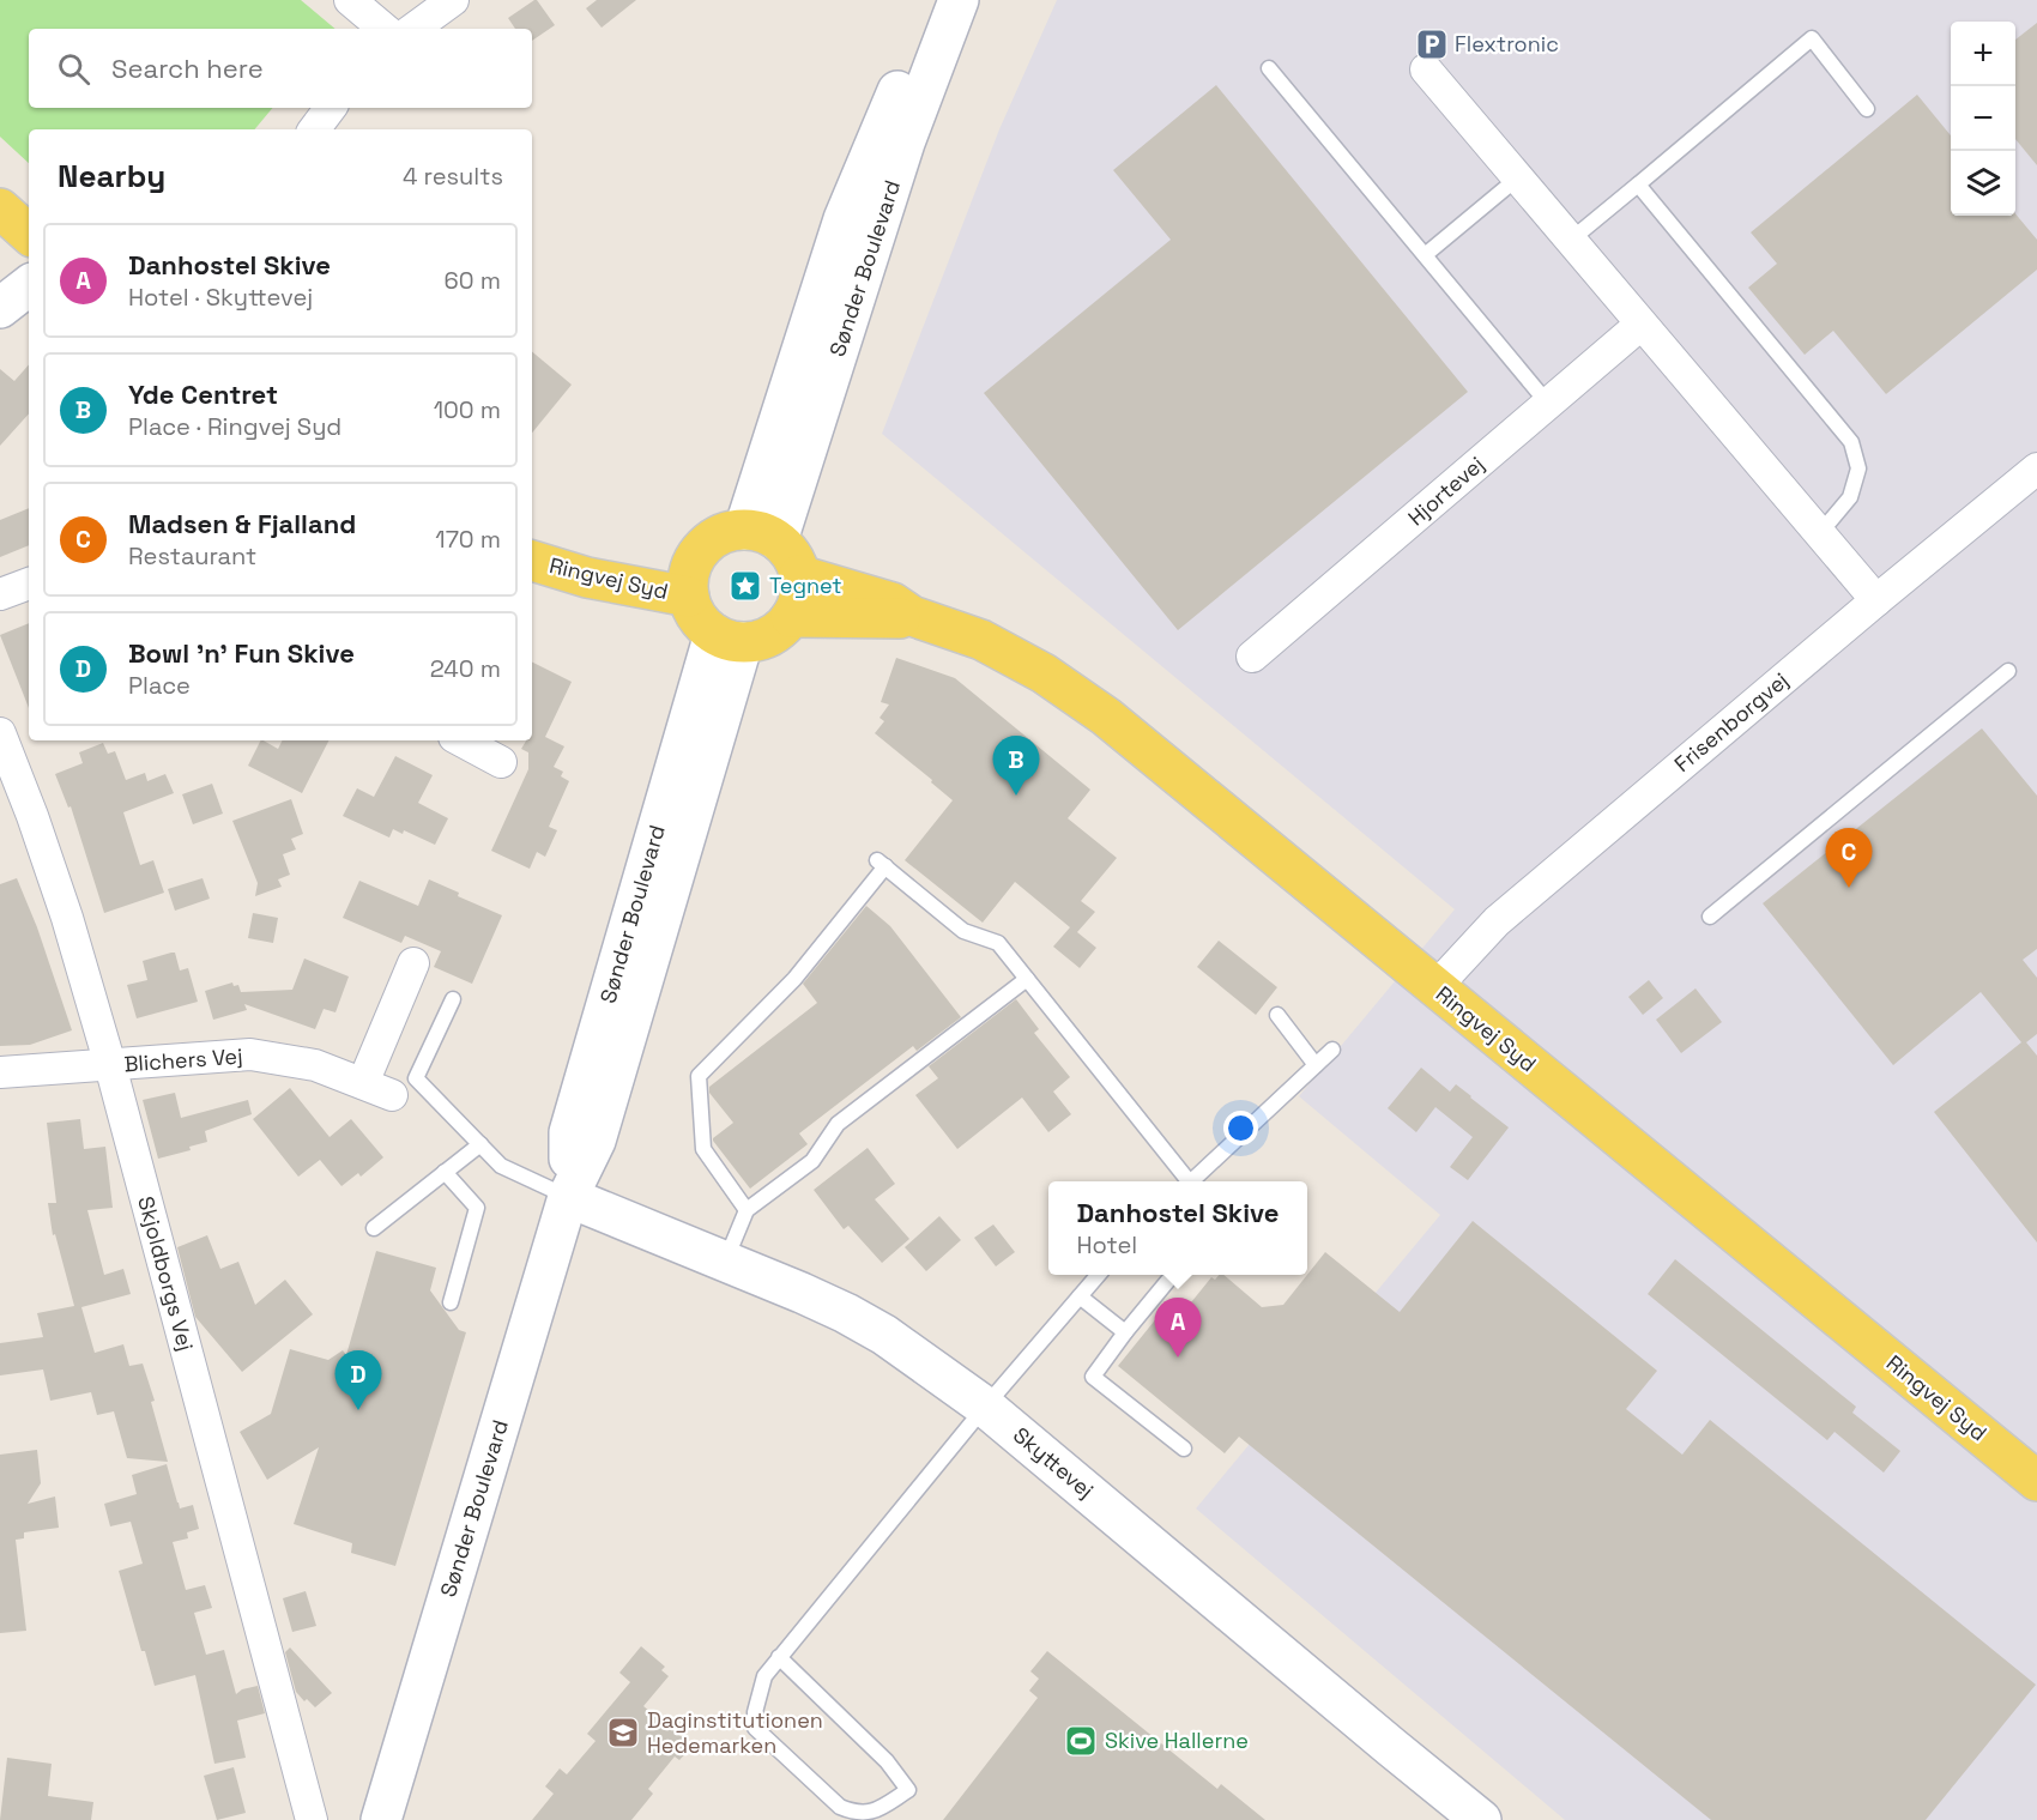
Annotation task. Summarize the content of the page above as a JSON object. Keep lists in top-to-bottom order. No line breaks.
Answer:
{"streets":{"main road":["Ringvej Syd"],"street":["Sønder Boulevard","Hjortevej","Frisenborgvej","Blichers Vej","Skjoldborgs Vej","Skyttevej"]},"crossings":[["Sønder Boulevard","Ringvej Syd"],["Sønder Boulevard","Skyttevej"],["Ringvej Syd","Frisenborgvej"],["Blichers Vej","Skjoldborgs Vej"]],"places":{"parking":["Flextronic"],"place":["Tegnet"],"school or university":["Daginstitutionen Hedemarken"],"sports":["Skive Hallerne"]},"page":{"map_buttons":["+","−"],"search":"Search here","heading":["Nearby","4 results"],"list":[{"mark":"A","name":"Danhostel Skive","note":"Hotel · Skyttevej","value":"60 m"},{"mark":"B","name":"Yde Centret","note":"Place · Ringvej Syd","value":"100 m"},{"mark":"C","name":"Madsen & Fjalland","note":"Restaurant","value":"170 m"},{"mark":"D","name":"Bowl 'n' Fun Skive","note":"Place","value":"240 m"}],"pins":["B","C","A","D"],"popup":["Danhostel Skive","Hotel"]}}
